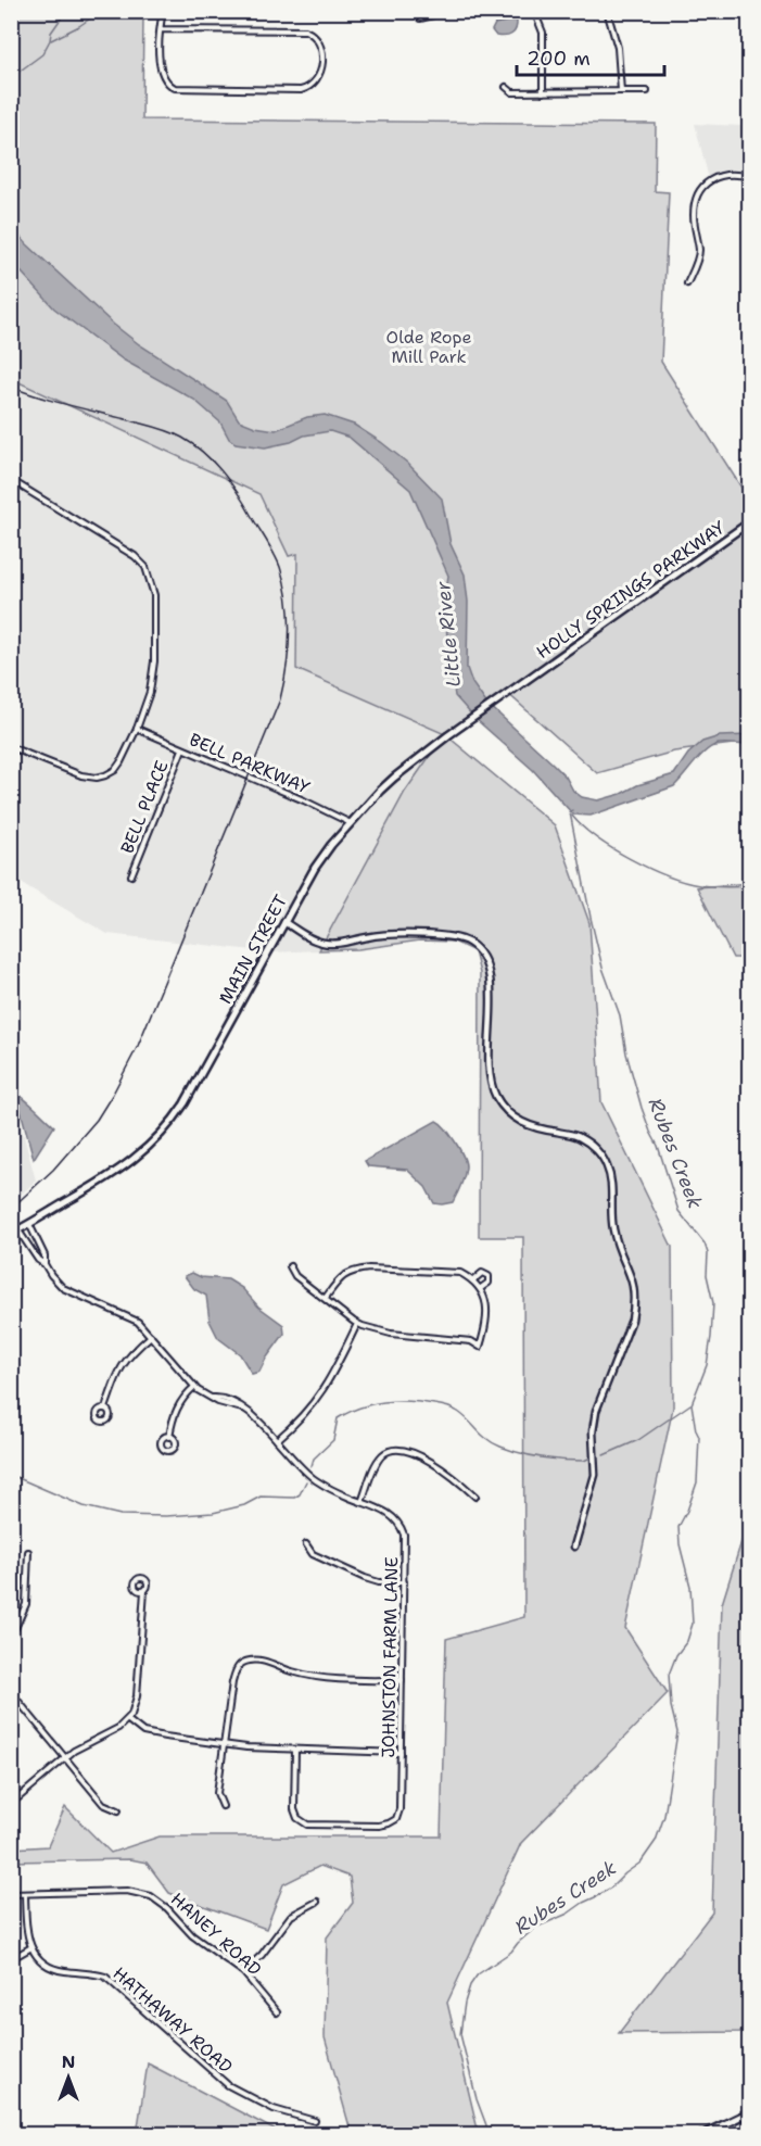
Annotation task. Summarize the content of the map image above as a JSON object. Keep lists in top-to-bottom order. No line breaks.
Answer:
{"streets":{"main road":["HOLLY SPRINGS PARKWAY","MAIN STREET"],"street":["BELL PARKWAY","BELL PLACE","JOHNSTON FARM LANE","HANEY ROAD","HATHAWAY ROAD"]},"crossings":[["HOLLY SPRINGS PARKWAY","MAIN STREET"],["BELL PARKWAY","BELL PLACE"],["BELL PARKWAY","MAIN STREET"],["MAIN STREET","JOHNSTON FARM LANE"]],"water":["Little River","Rubes Creek"],"parks":["Olde Rope Mill Park"],"scale_bar":"200 m","north":"top"}
